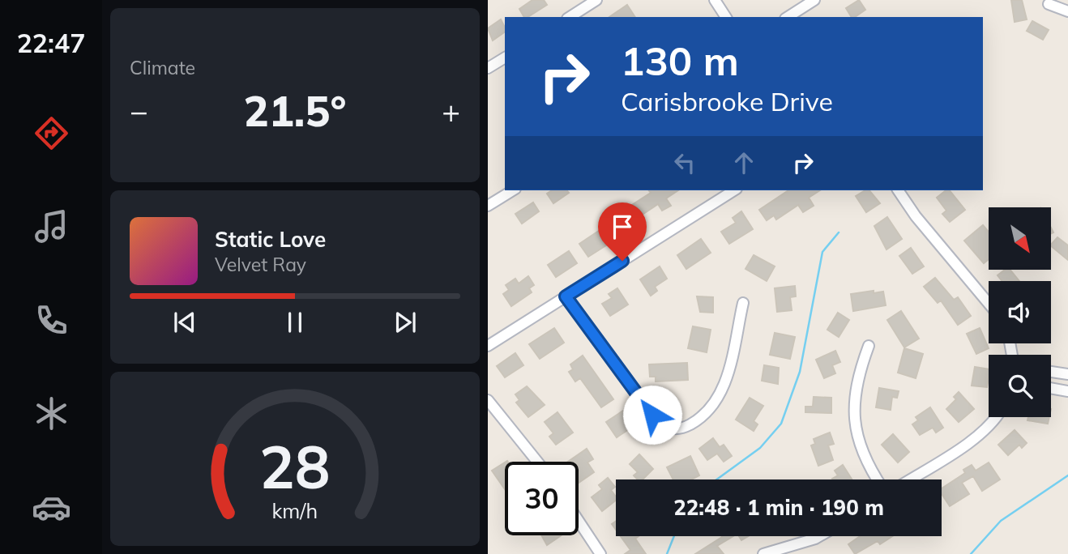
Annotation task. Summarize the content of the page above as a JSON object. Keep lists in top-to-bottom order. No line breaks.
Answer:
{"north":"bottom right","page":{"tabs":"22:47","tile":"Climate","turn":["130 m","Carisbrooke Drive"],"heat":["−","21.5°","+"],"song":["Static Love","Velvet Ray"],"limit":"30","trip":"22:48 · 1 min · 190 m","gauge":["28","km/h"]}}
